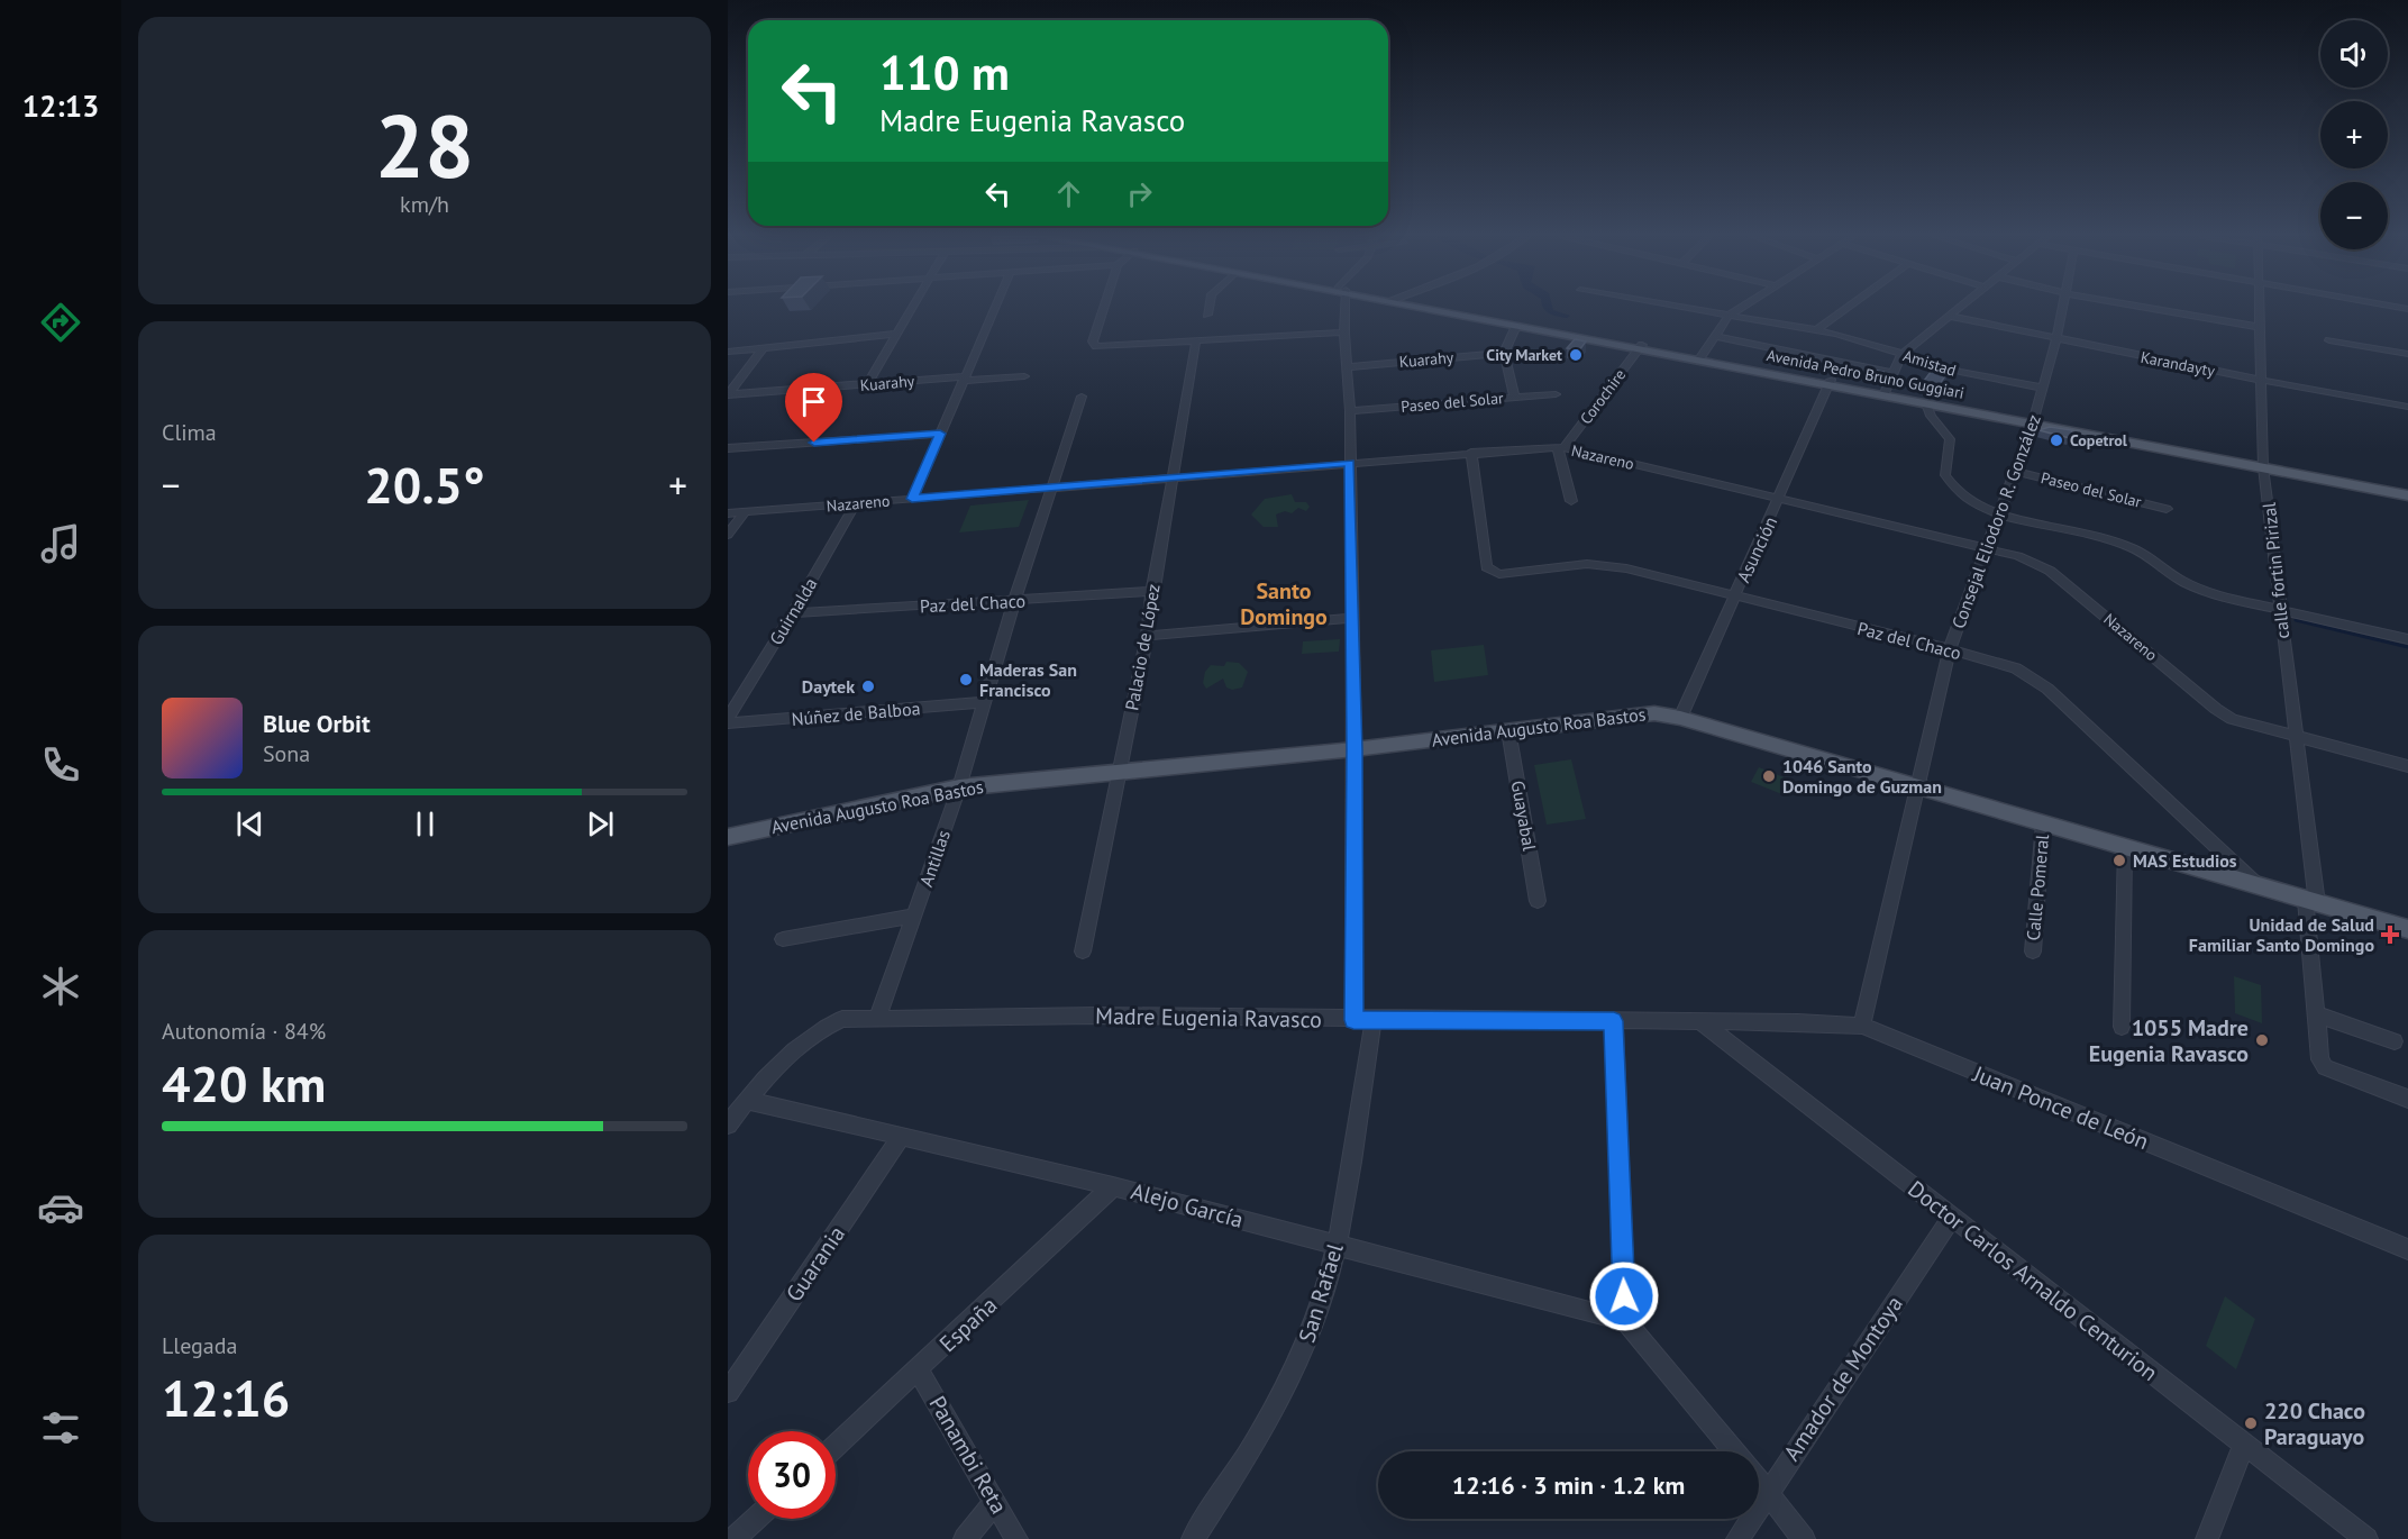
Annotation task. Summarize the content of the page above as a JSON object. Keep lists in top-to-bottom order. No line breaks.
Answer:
{"streets":{"main road":["Avenida Pedro Bruno Guggiari","Avenida Augusto Roa Bastos"],"street":["Kuarahy","Amistad","Karandayty","Corochire","Paseo del Solar","Nazareno","Consejal Eliodoro R. González","Asunción","calle fortin Pirizal","Paz del Chaco","Guirnalda","Palacio de López","Núñez de Balboa","Guayabal","Antillas","Calle Pomeral","Madre Eugenia Ravasco","Juan Ponce de León","Alejo García","Guarania","Doctor Carlos Arnaldo Centurion","San Rafael","España","Amador de Montoya","Panambi Reta"]},"crossings":[["Kuarahy","San Rafael"],["Amistad","Consejal Eliodoro R. González"],["Karandayty","Consejal Eliodoro R. González"],["Karandayty","calle fortin Pirizal"],["Avenida Pedro Bruno Guggiari","Corochire"],["Avenida Pedro Bruno Guggiari","Consejal Eliodoro R. González"],["Avenida Pedro Bruno Guggiari","Asunción"],["Avenida Pedro Bruno Guggiari","calle fortin Pirizal"],["Corochire","Nazareno"],["Paseo del Solar","Consejal Eliodoro R. González"],["Paseo del Solar","San Rafael"],["Nazareno","Consejal Eliodoro R. González"],["Nazareno","Asunción"],["Nazareno","calle fortin Pirizal"],["Nazareno","Paz del Chaco"],["Nazareno","Guirnalda"],["Nazareno","Palacio de López"],["Nazareno","Antillas"],["Nazareno","San Rafael"],["Consejal Eliodoro R. González","Paz del Chaco"],["Consejal Eliodoro R. González","Avenida Augusto Roa Bastos"],["Consejal Eliodoro R. González","Juan Ponce de León"],["Asunción","Paz del Chaco"],["Asunción","Avenida Augusto Roa Bastos"],["calle fortin Pirizal","Avenida Augusto Roa Bastos"],["Paz del Chaco","Guirnalda"],["Paz del Chaco","Palacio de López"],["Paz del Chaco","Avenida Augusto Roa Bastos"],["Paz del Chaco","Antillas"],["Palacio de López","Avenida Augusto Roa Bastos"],["Núñez de Balboa","Antillas"],["Avenida Augusto Roa Bastos","Guayabal"],["Avenida Augusto Roa Bastos","Antillas"],["Avenida Augusto Roa Bastos","Calle Pomeral"],["Avenida Augusto Roa Bastos","San Rafael"],["Antillas","Madre Eugenia Ravasco"],["Madre Eugenia Ravasco","Juan Ponce de León"],["Madre Eugenia Ravasco","Doctor Carlos Arnaldo Centurion"],["Madre Eugenia Ravasco","San Rafael"],["Juan Ponce de León","Doctor Carlos Arnaldo Centurion"],["Alejo García","Guarania"],["Alejo García","San Rafael"],["Alejo García","España"],["Doctor Carlos Arnaldo Centurion","Amador de Montoya"],["España","Panambi Reta"]],"districts":["Santo Domingo"],"places":{"other":["City Market","Copetrol","Maderas San Francisco","Daytek","1046 Santo Domingo de Guzman","MAS Estudios","1055 Madre Eugenia Ravasco","220 Chaco Paraguayo"],"health":["Unidad de Salud Familiar Santo Domingo"]},"page":{"tabs":"12:13","tile":[["28","km/h"],"Clima",["Autonomía · 84%","420 km"],["Llegada","12:16"]],"map_buttons":["+","−"],"turn":["110 m","Madre Eugenia Ravasco"],"heat":["−","20.5°","+"],"song":["Blue Orbit","Sona"],"limit":"30","trip":"12:16 · 3 min · 1.2 km"}}
